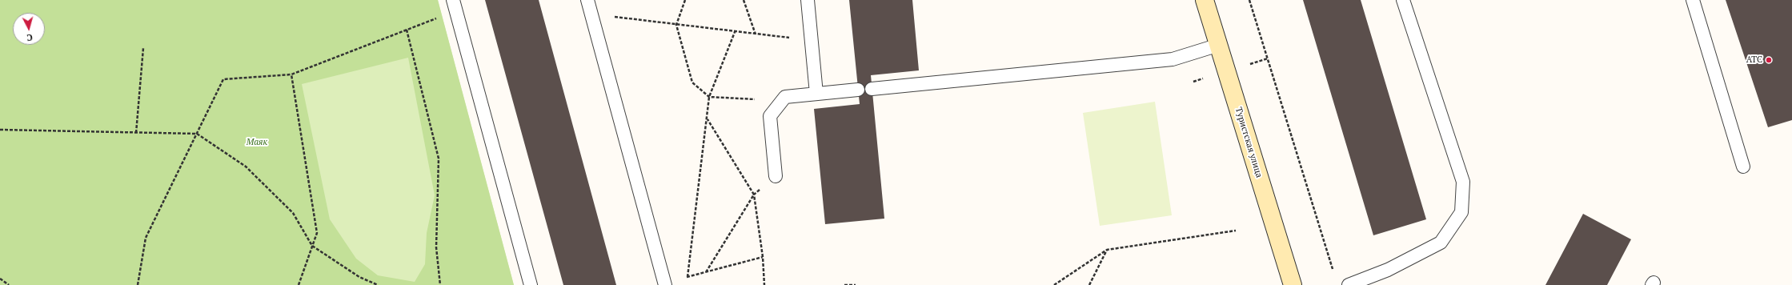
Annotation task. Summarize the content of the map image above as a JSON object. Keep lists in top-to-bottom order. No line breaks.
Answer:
{"streets":{"main road":["Туристская улица"]},"parks":["Маяк"],"places":["АТС"],"north":"bottom"}
